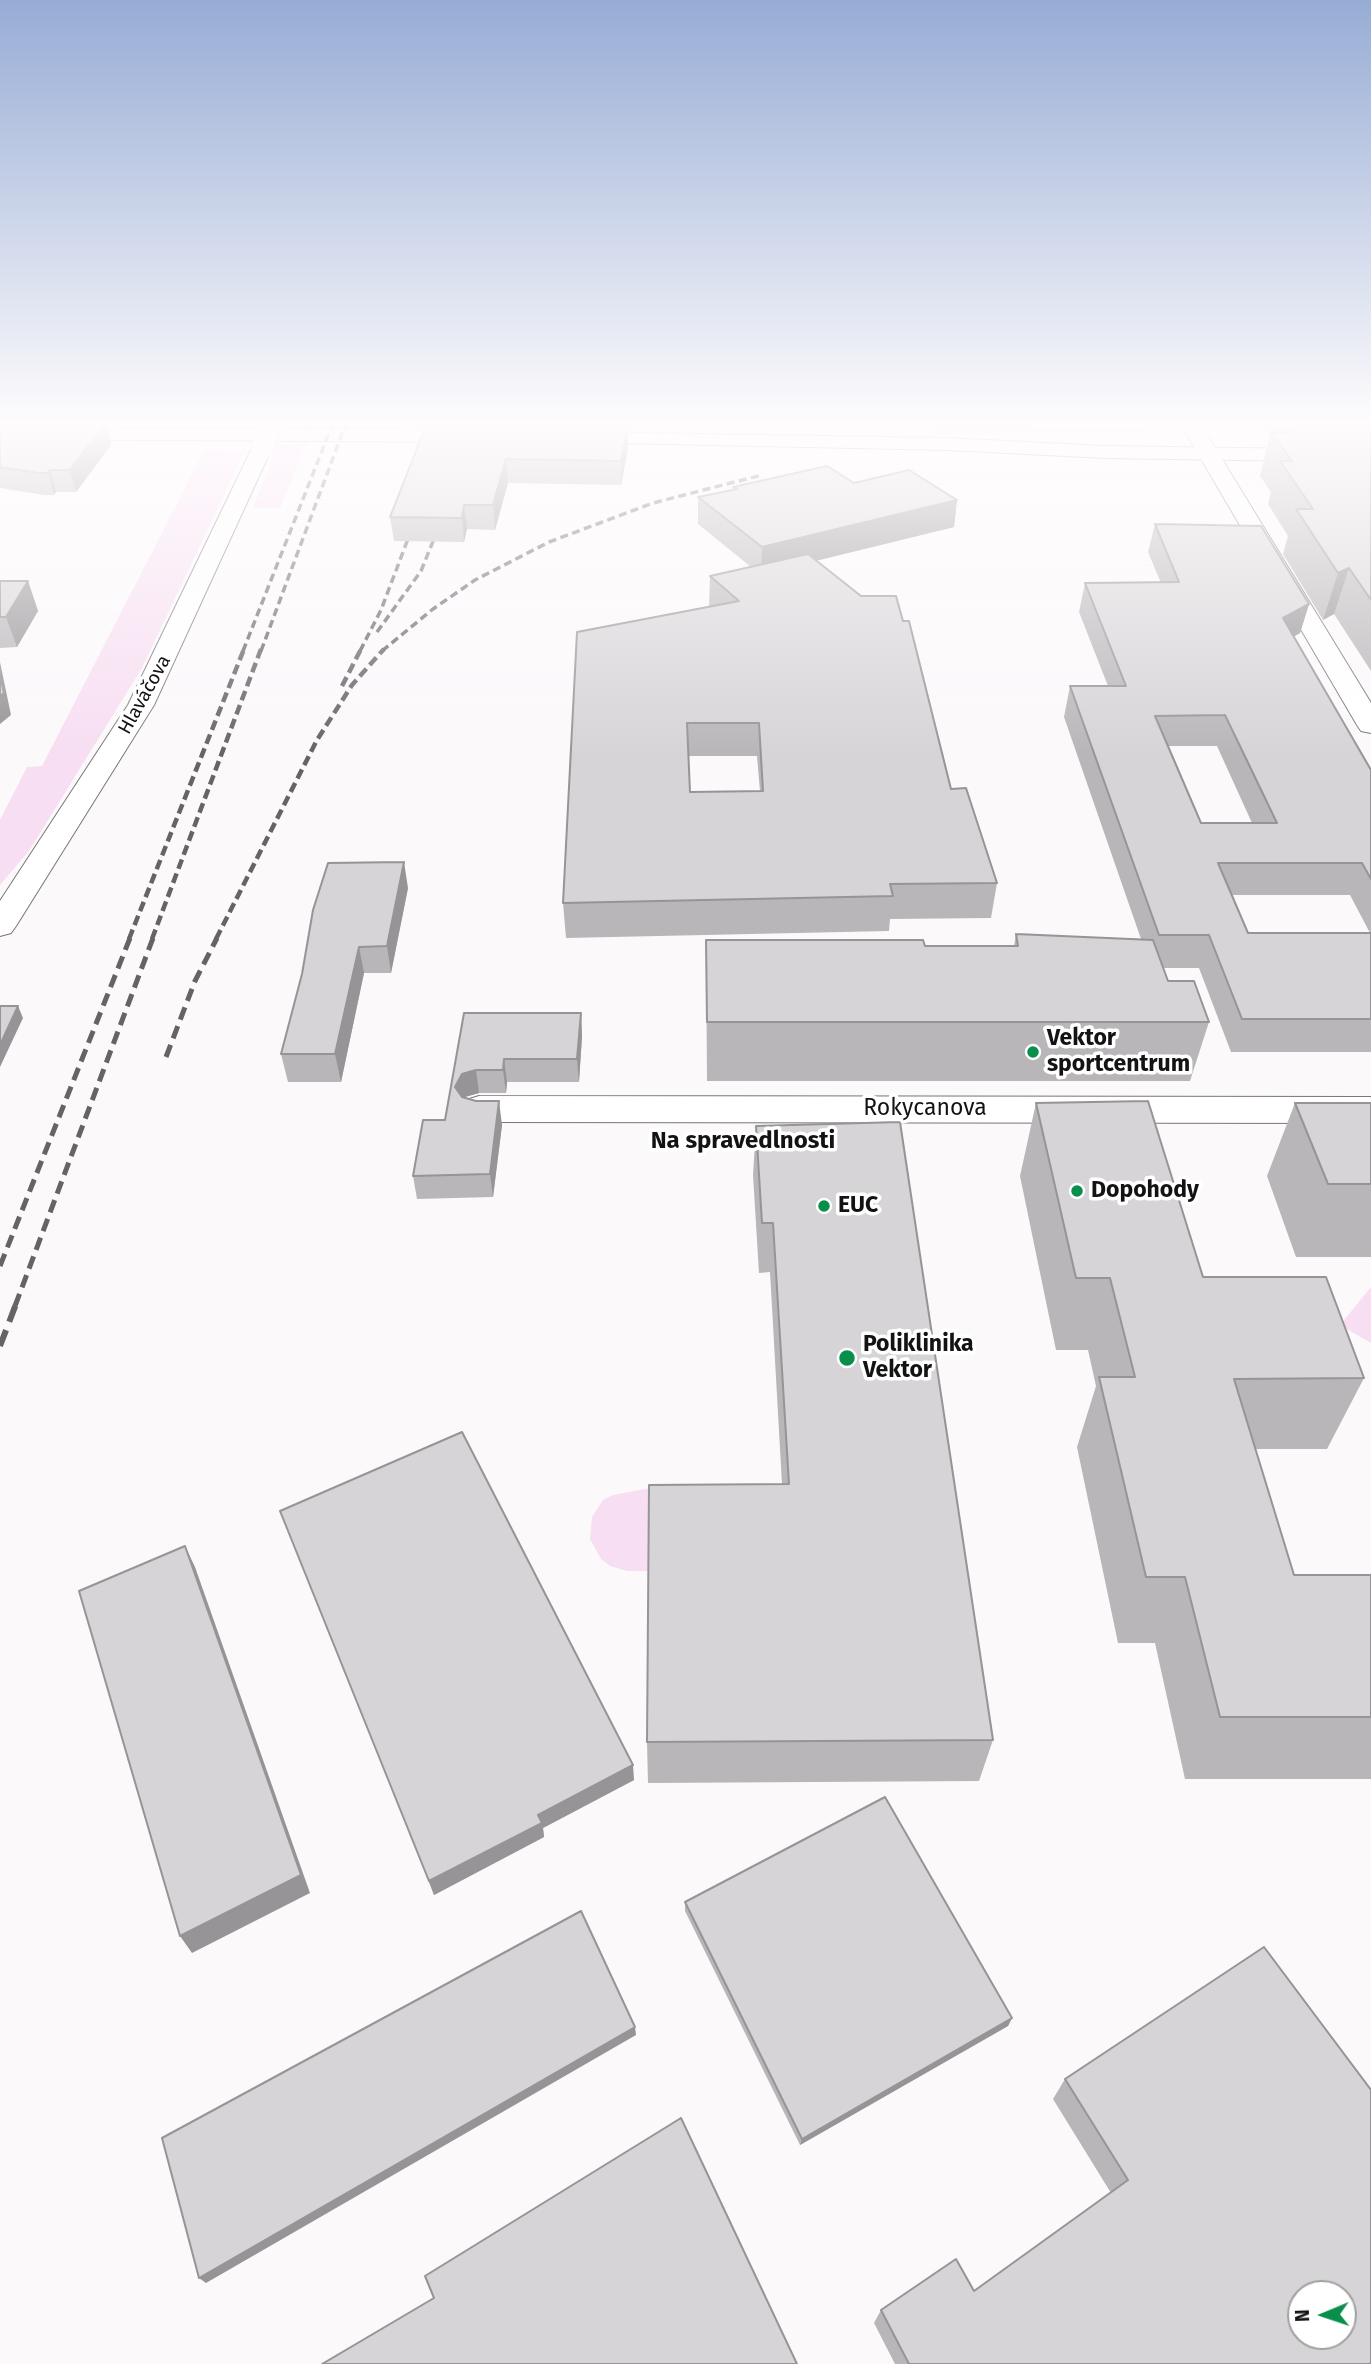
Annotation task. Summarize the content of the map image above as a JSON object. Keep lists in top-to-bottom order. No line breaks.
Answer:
{"streets":{"street":["Hlaváčova","Rokycanova"]},"districts":["Na spravedlnosti"],"places":["Vektor sportcentrum","Dopohody","EUC","Poliklinika Vektor"],"north":"left"}
